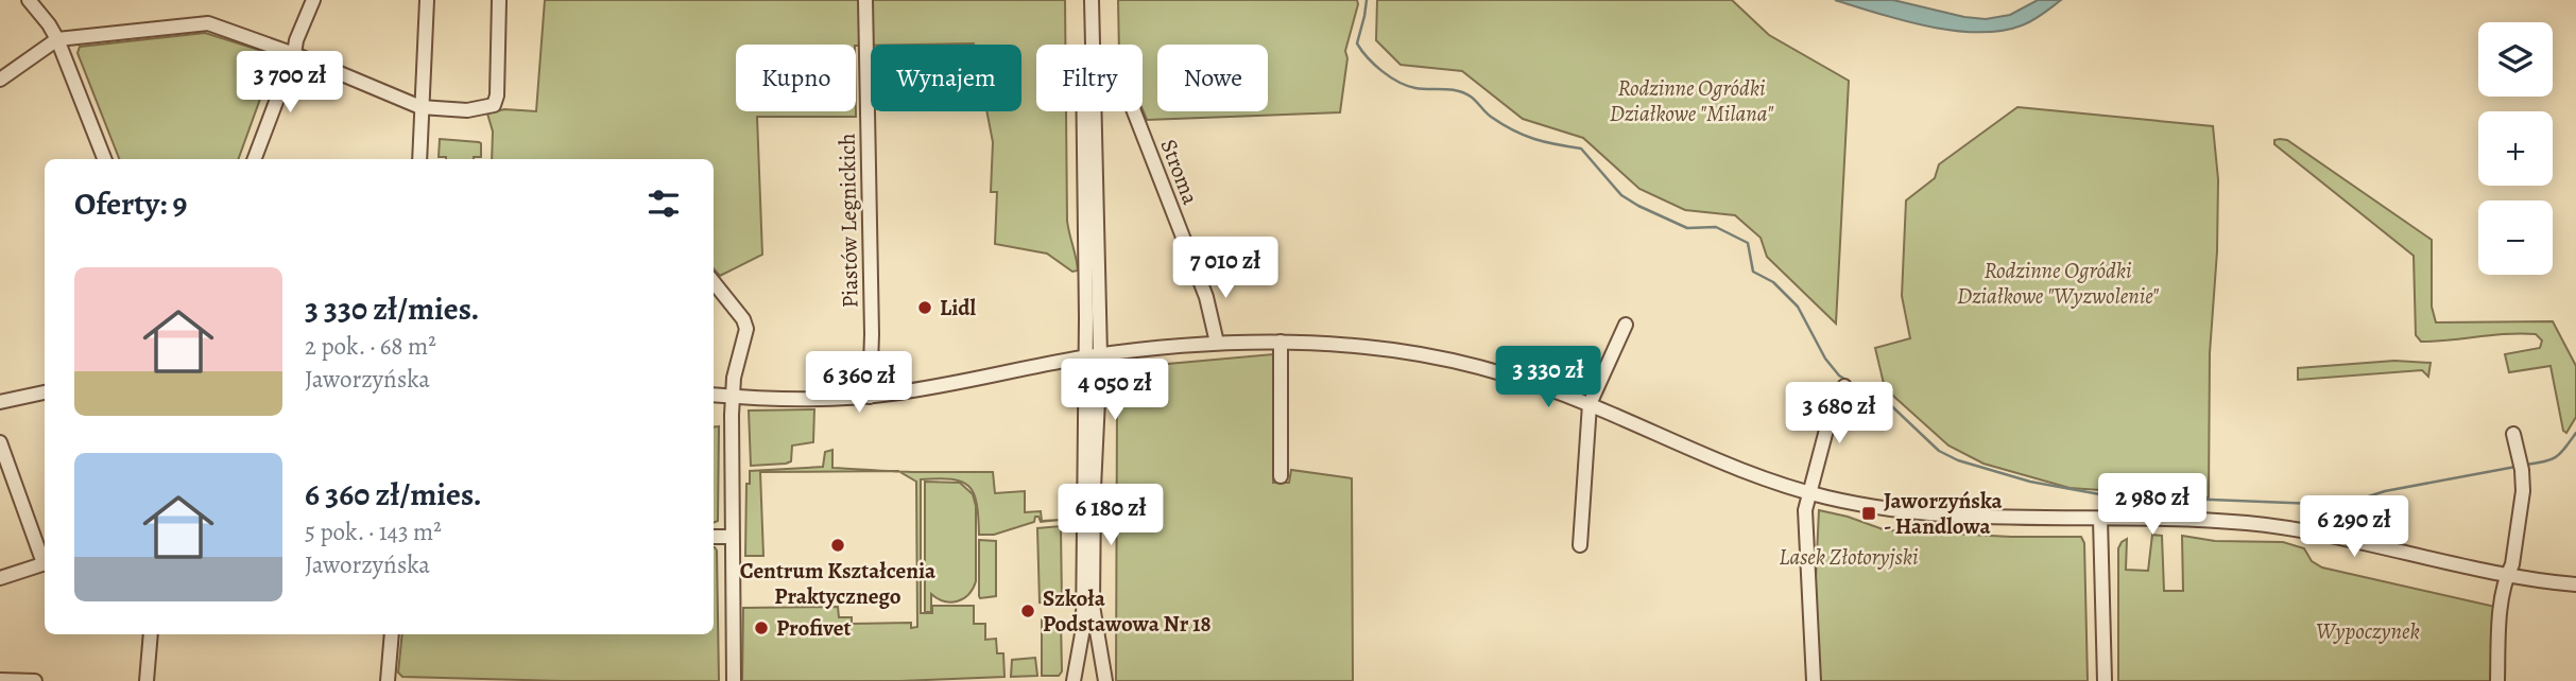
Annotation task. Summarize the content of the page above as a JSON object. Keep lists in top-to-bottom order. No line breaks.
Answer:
{"streets":{"street":["Stroma","Piastów Legnickich"]},"parks":["Rodzinne Ogródki Działkowe \"Milana\"","Rodzinne Ogródki Działkowe \"Wyzwolenie\"","Lasek Złotoryjski","Wypoczynek"],"places":{"other":["Lidl","Centrum Kształcenia Praktycznego","Szkoła Podstawowa Nr 18","Profivet"],"transit":["Jaworzyńska - Handlowa"]},"page":{"map_buttons":["+","−"],"chip":["Kupno","Wynajem","Filtry","Nowe"],"price":["3 700 zł","7 010 zł","3 330 zł","6 360 zł","4 050 zł","3 680 zł","2 980 zł","6 180 zł","6 290 zł"],"heading":"Oferty: 9","list":[{"name":"3 330 zł/mies.","note":"2 pok. · 68 m² · Jaworzyńska"},{"name":"6 360 zł/mies.","note":"5 pok. · 143 m² · Jaworzyńska"}]}}
